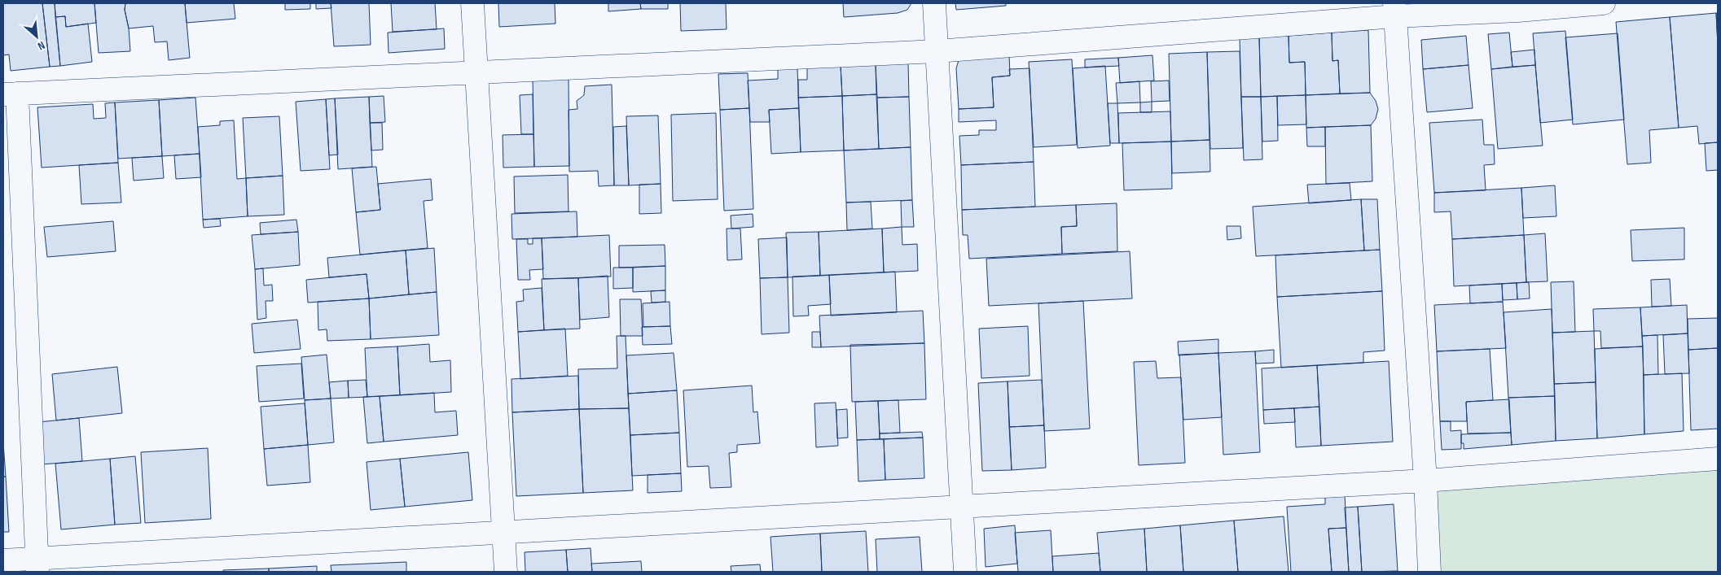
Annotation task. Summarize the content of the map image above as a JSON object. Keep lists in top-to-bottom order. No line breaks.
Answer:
{"north":"bottom right"}
